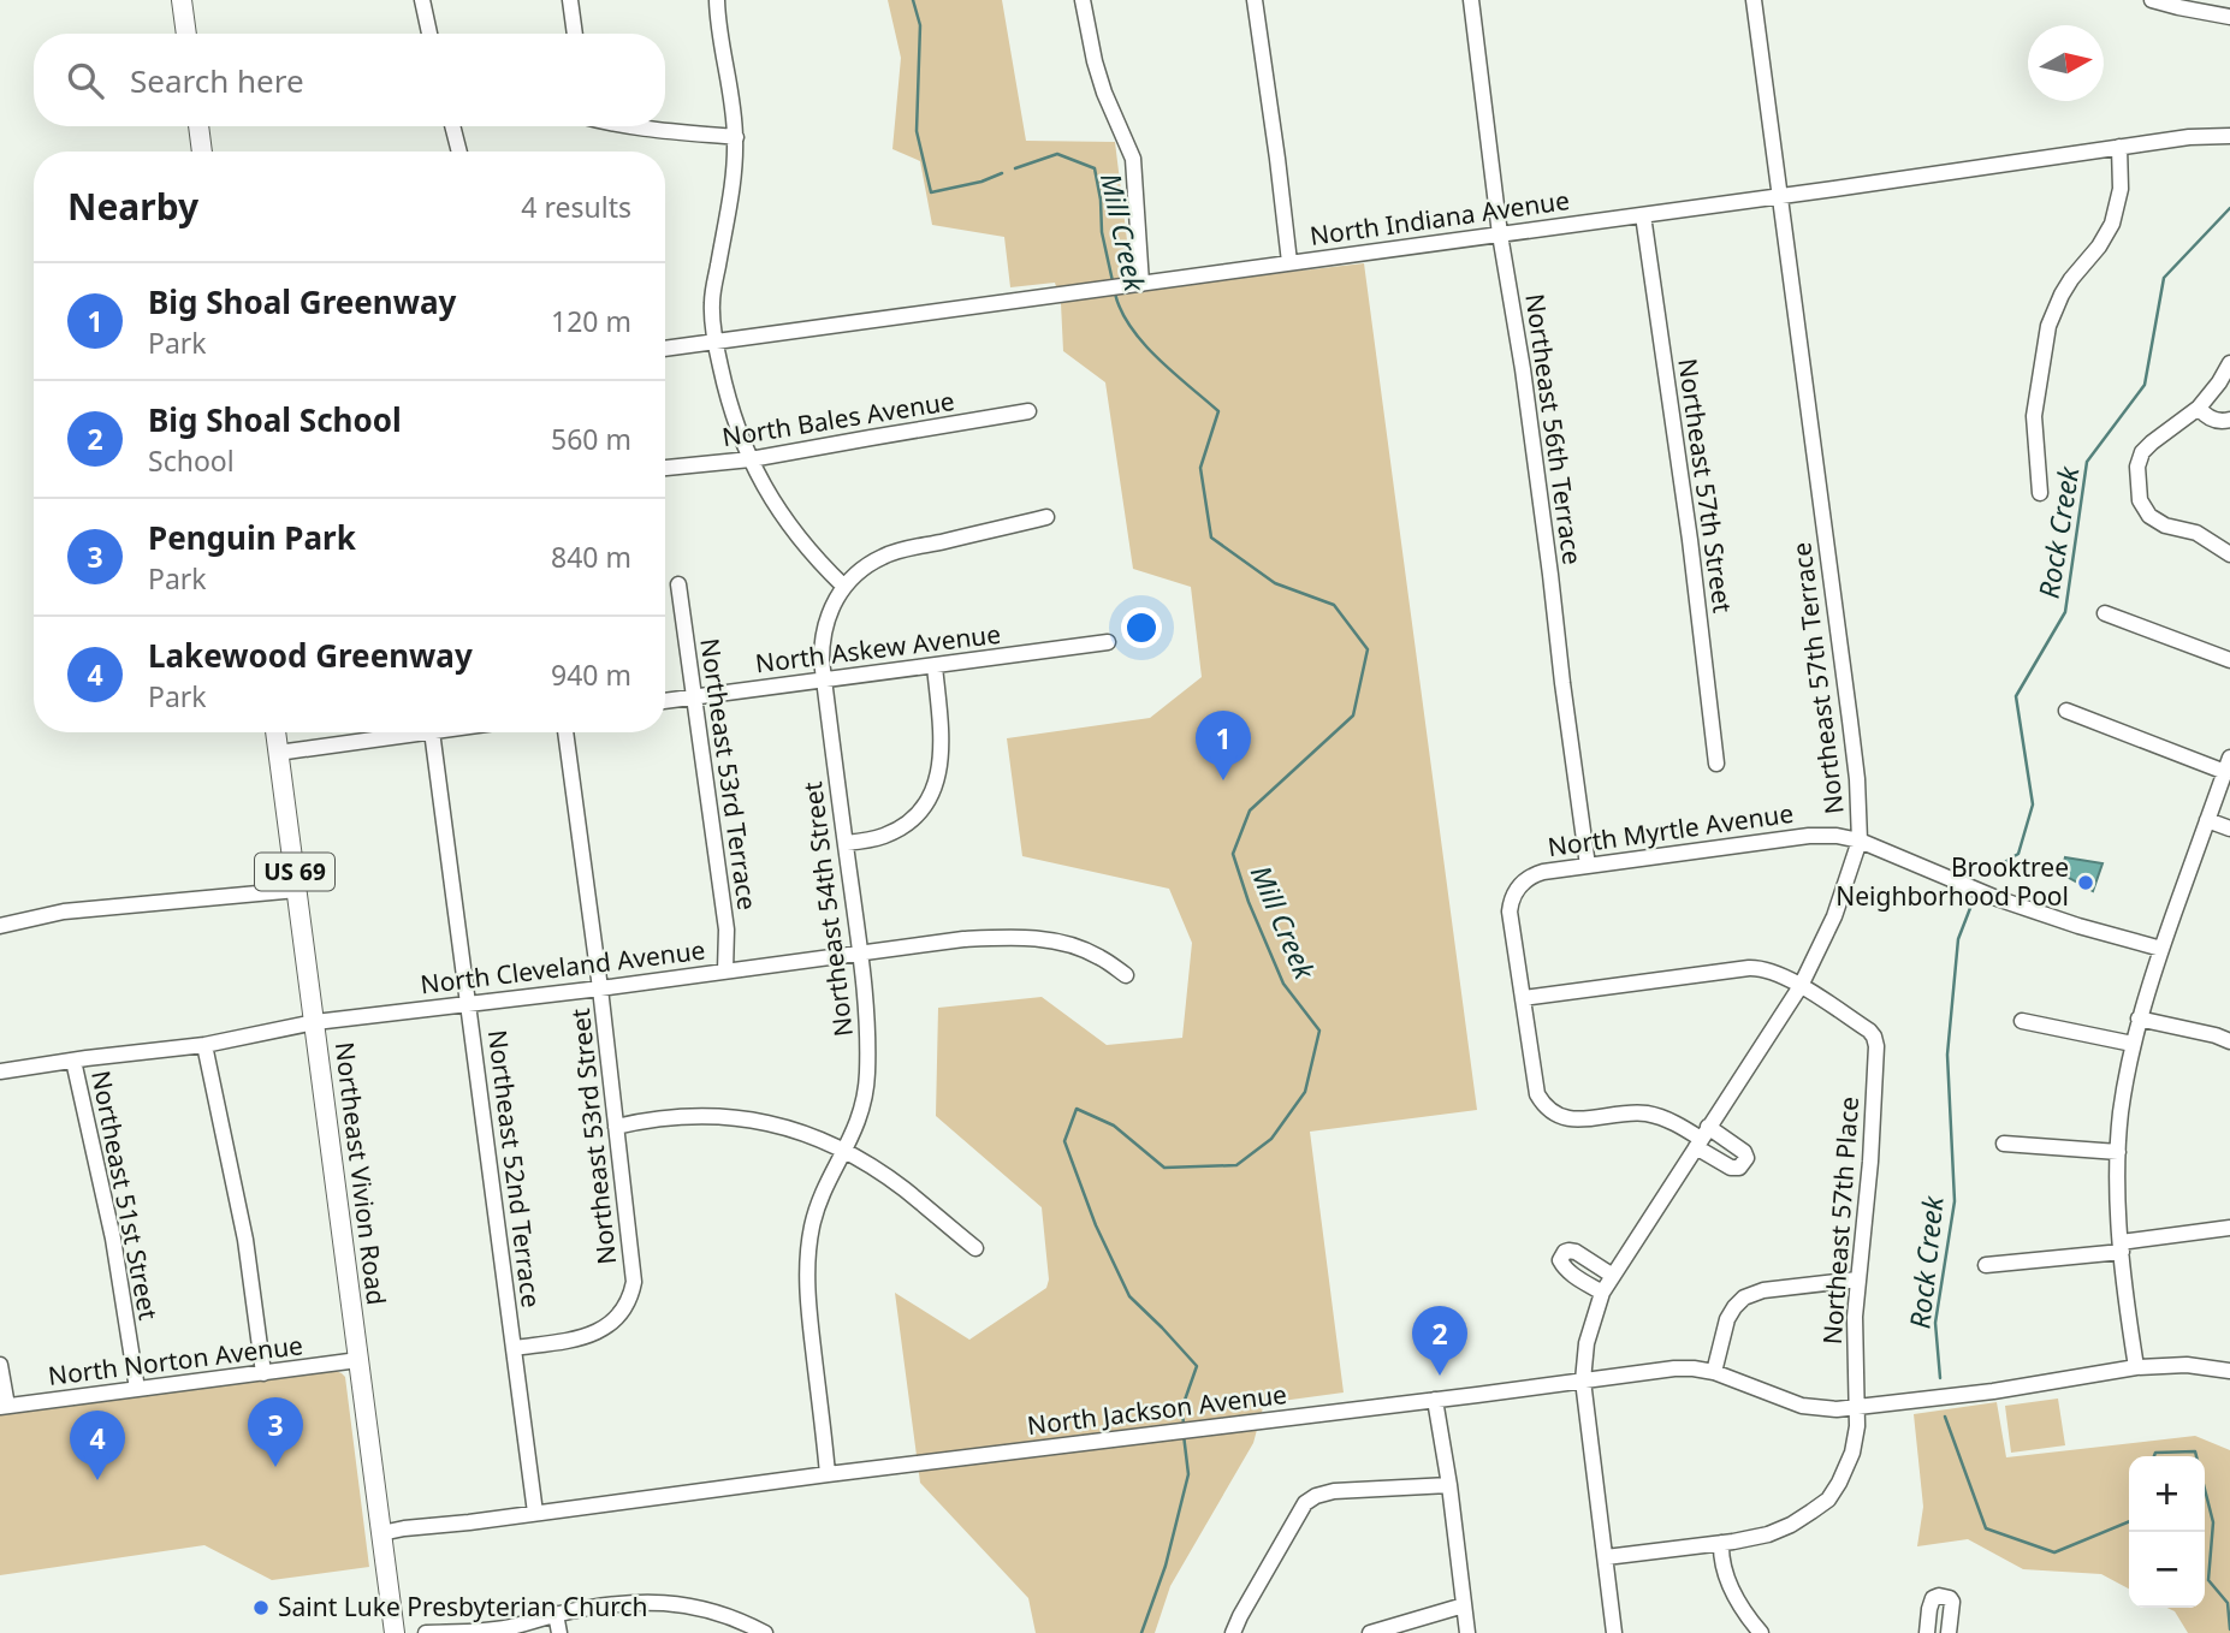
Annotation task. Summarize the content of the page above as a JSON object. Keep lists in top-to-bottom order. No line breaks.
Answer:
{"streets":{"main road":["US 69","Northeast Vivion Road"],"street":["North Indiana Avenue","North Bales Avenue","Northeast 56th Terrace","Northeast 57th Street","North Askew Avenue","Northeast 57th Terrace","Northeast 53rd Terrace","North Myrtle Avenue","Northeast 54th Street","North Cleveland Avenue","Northeast 53rd Street","Northeast 52nd Terrace","Northeast 51st Street","Northeast 57th Place","North Norton Avenue","North Jackson Avenue"]},"crossings":[["North Indiana Avenue","Northeast 56th Terrace"],["North Indiana Avenue","Northeast 57th Street"],["North Indiana Avenue","Northeast 57th Terrace"],["Northeast 56th Terrace","North Myrtle Avenue"],["North Askew Avenue","Northeast 53rd Terrace"],["North Askew Avenue","Northeast 54th Street"],["Northeast 57th Terrace","North Myrtle Avenue"],["Northeast 57th Terrace","Northeast 57th Place"],["Northeast 57th Terrace","North Jackson Avenue"],["Northeast 53rd Terrace","North Cleveland Avenue"],["Northeast 54th Street","North Cleveland Avenue"],["Northeast 54th Street","North Jackson Avenue"],["North Cleveland Avenue","Northeast 53rd Street"],["North Cleveland Avenue","Northeast 52nd Terrace"],["North Cleveland Avenue","Northeast Vivion Road"],["North Cleveland Avenue","Northeast 51st Street"],["Northeast 53rd Street","Northeast 52nd Terrace"],["Northeast 52nd Terrace","North Jackson Avenue"],["Northeast Vivion Road","North Norton Avenue"],["Northeast Vivion Road","North Jackson Avenue"],["Northeast 51st Street","North Norton Avenue"],["Northeast 57th Place","North Jackson Avenue"]],"water":["Mill Creek","Rock Creek"],"places":["Brooktree Neighborhood Pool","Saint Luke Presbyterian Church"],"north":"right","page":{"search":"Search here","heading":["Nearby","4 results"],"list":[{"mark":"1","name":"Big Shoal Greenway","note":"Park","value":"120 m"},{"mark":"2","name":"Big Shoal School","note":"School","value":"560 m"},{"mark":"3","name":"Penguin Park","note":"Park","value":"840 m"},{"mark":"4","name":"Lakewood Greenway","note":"Park","value":"940 m"}],"pins":["1","2","3","4"],"map_buttons":["+","−"]}}
